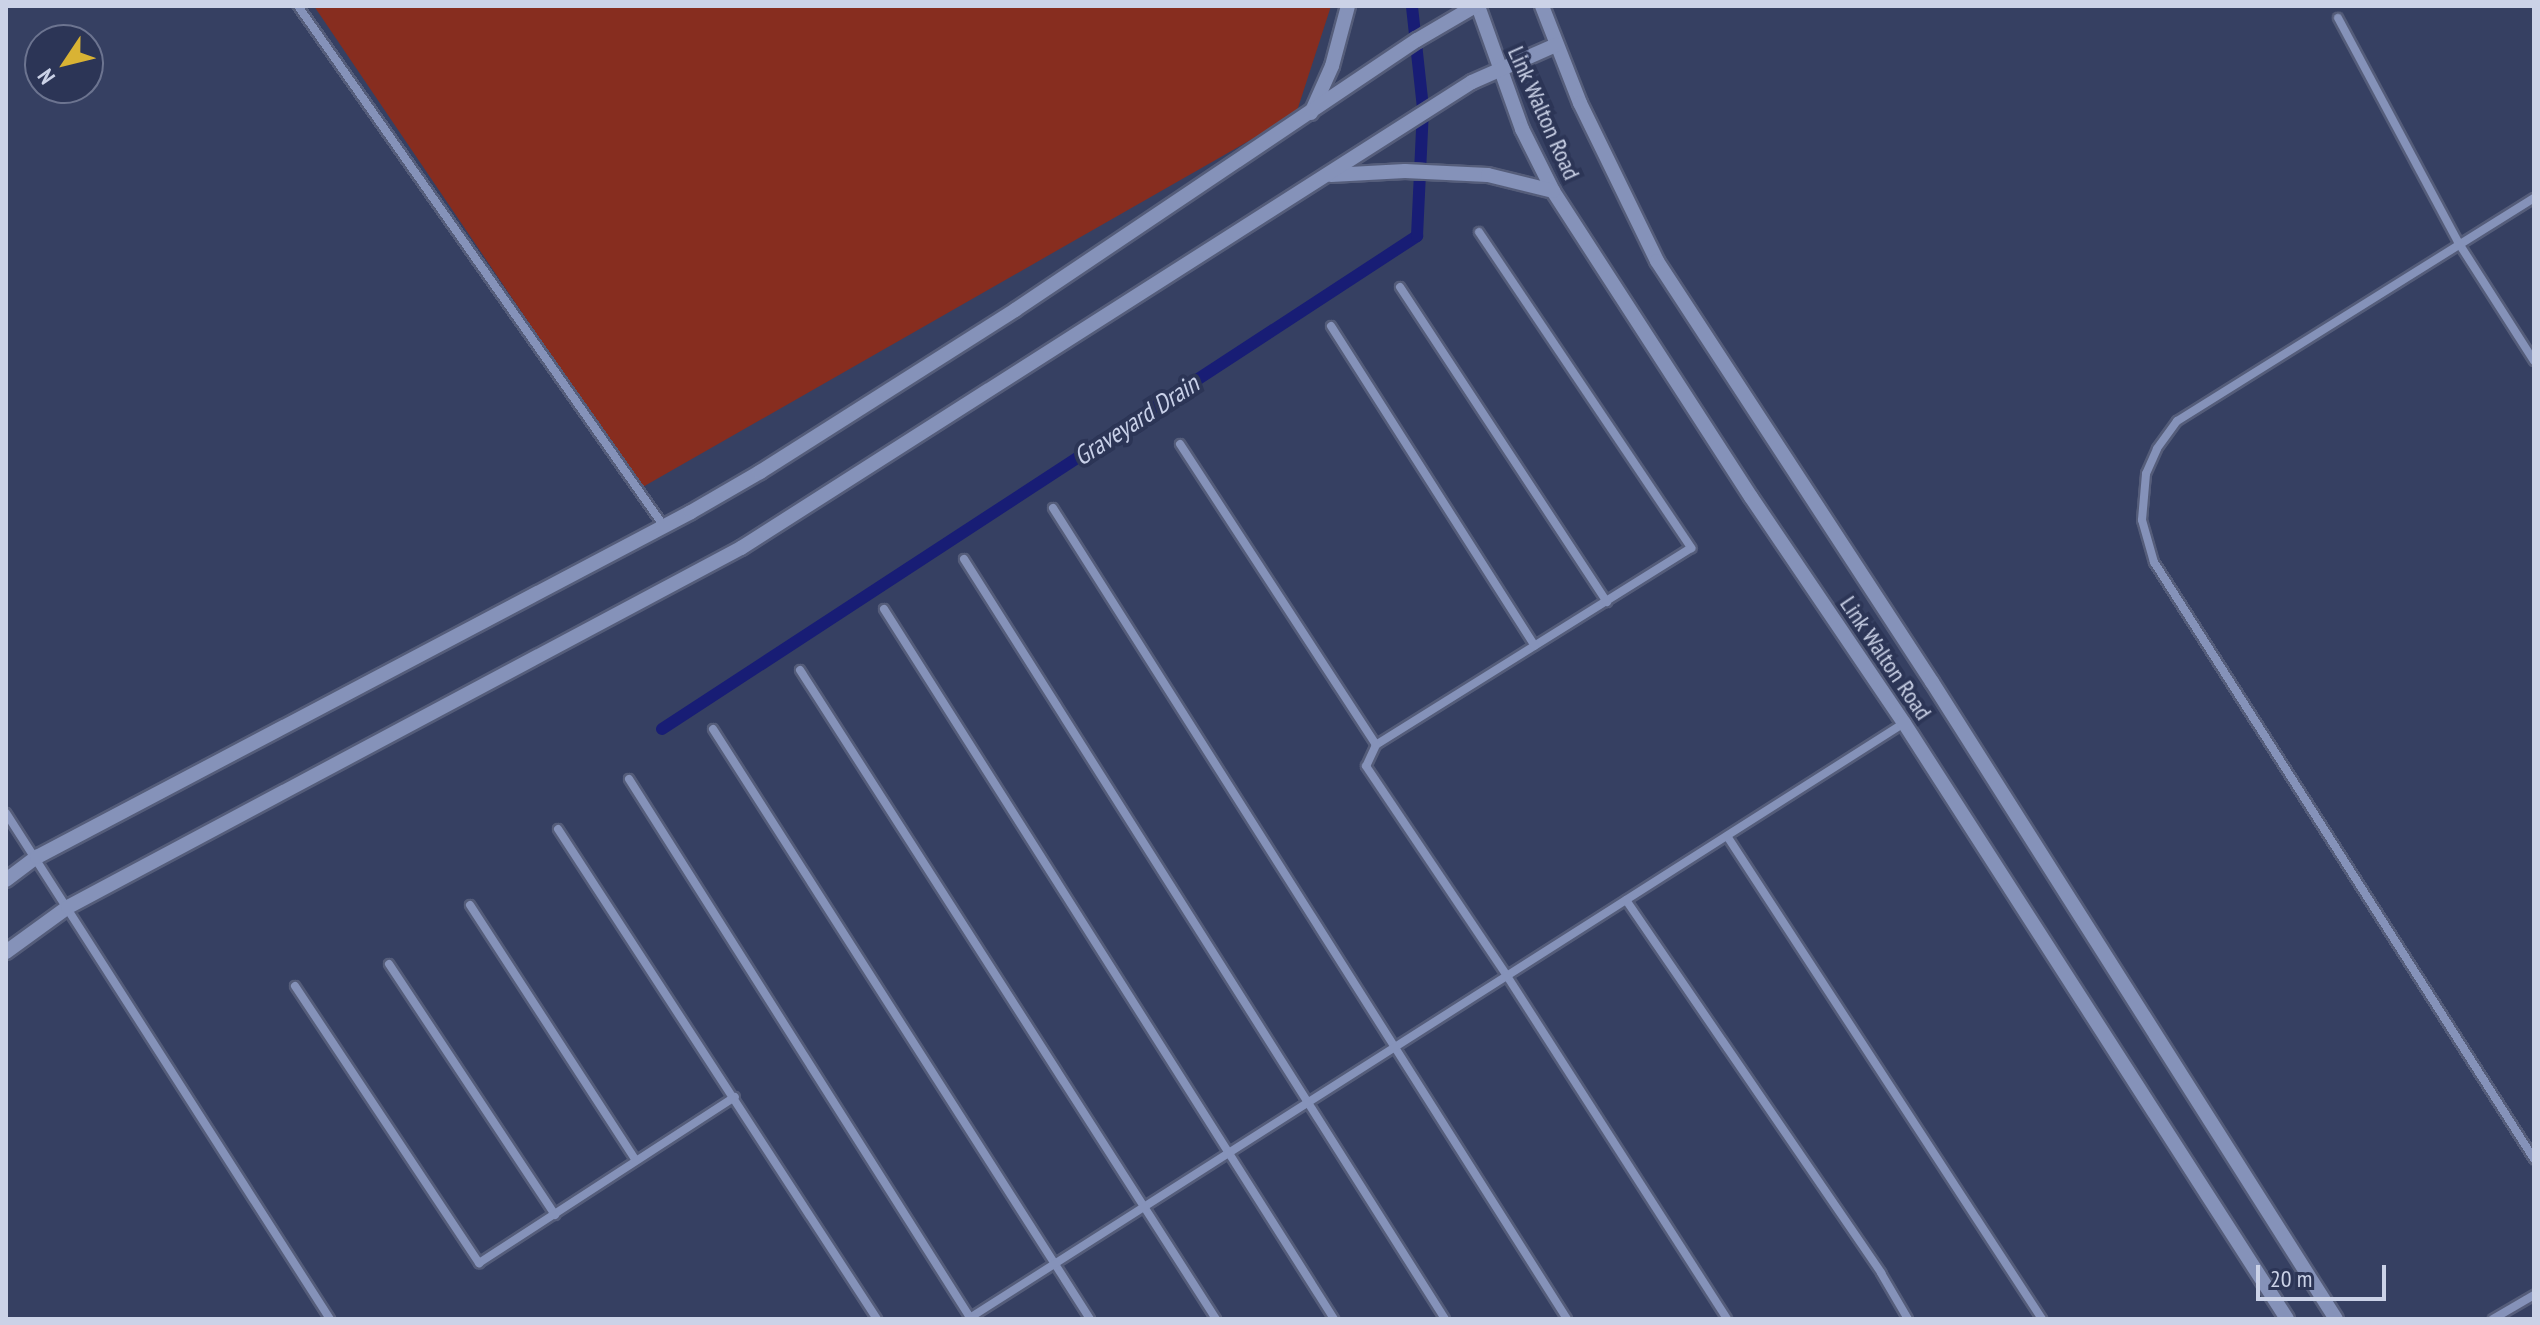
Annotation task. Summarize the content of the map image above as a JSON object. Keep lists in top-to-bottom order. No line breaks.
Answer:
{"streets":{"street":["Link Walton Road"]},"water":["Graveyard Drain"],"scale_bar":"20 m","north":"bottom left"}
